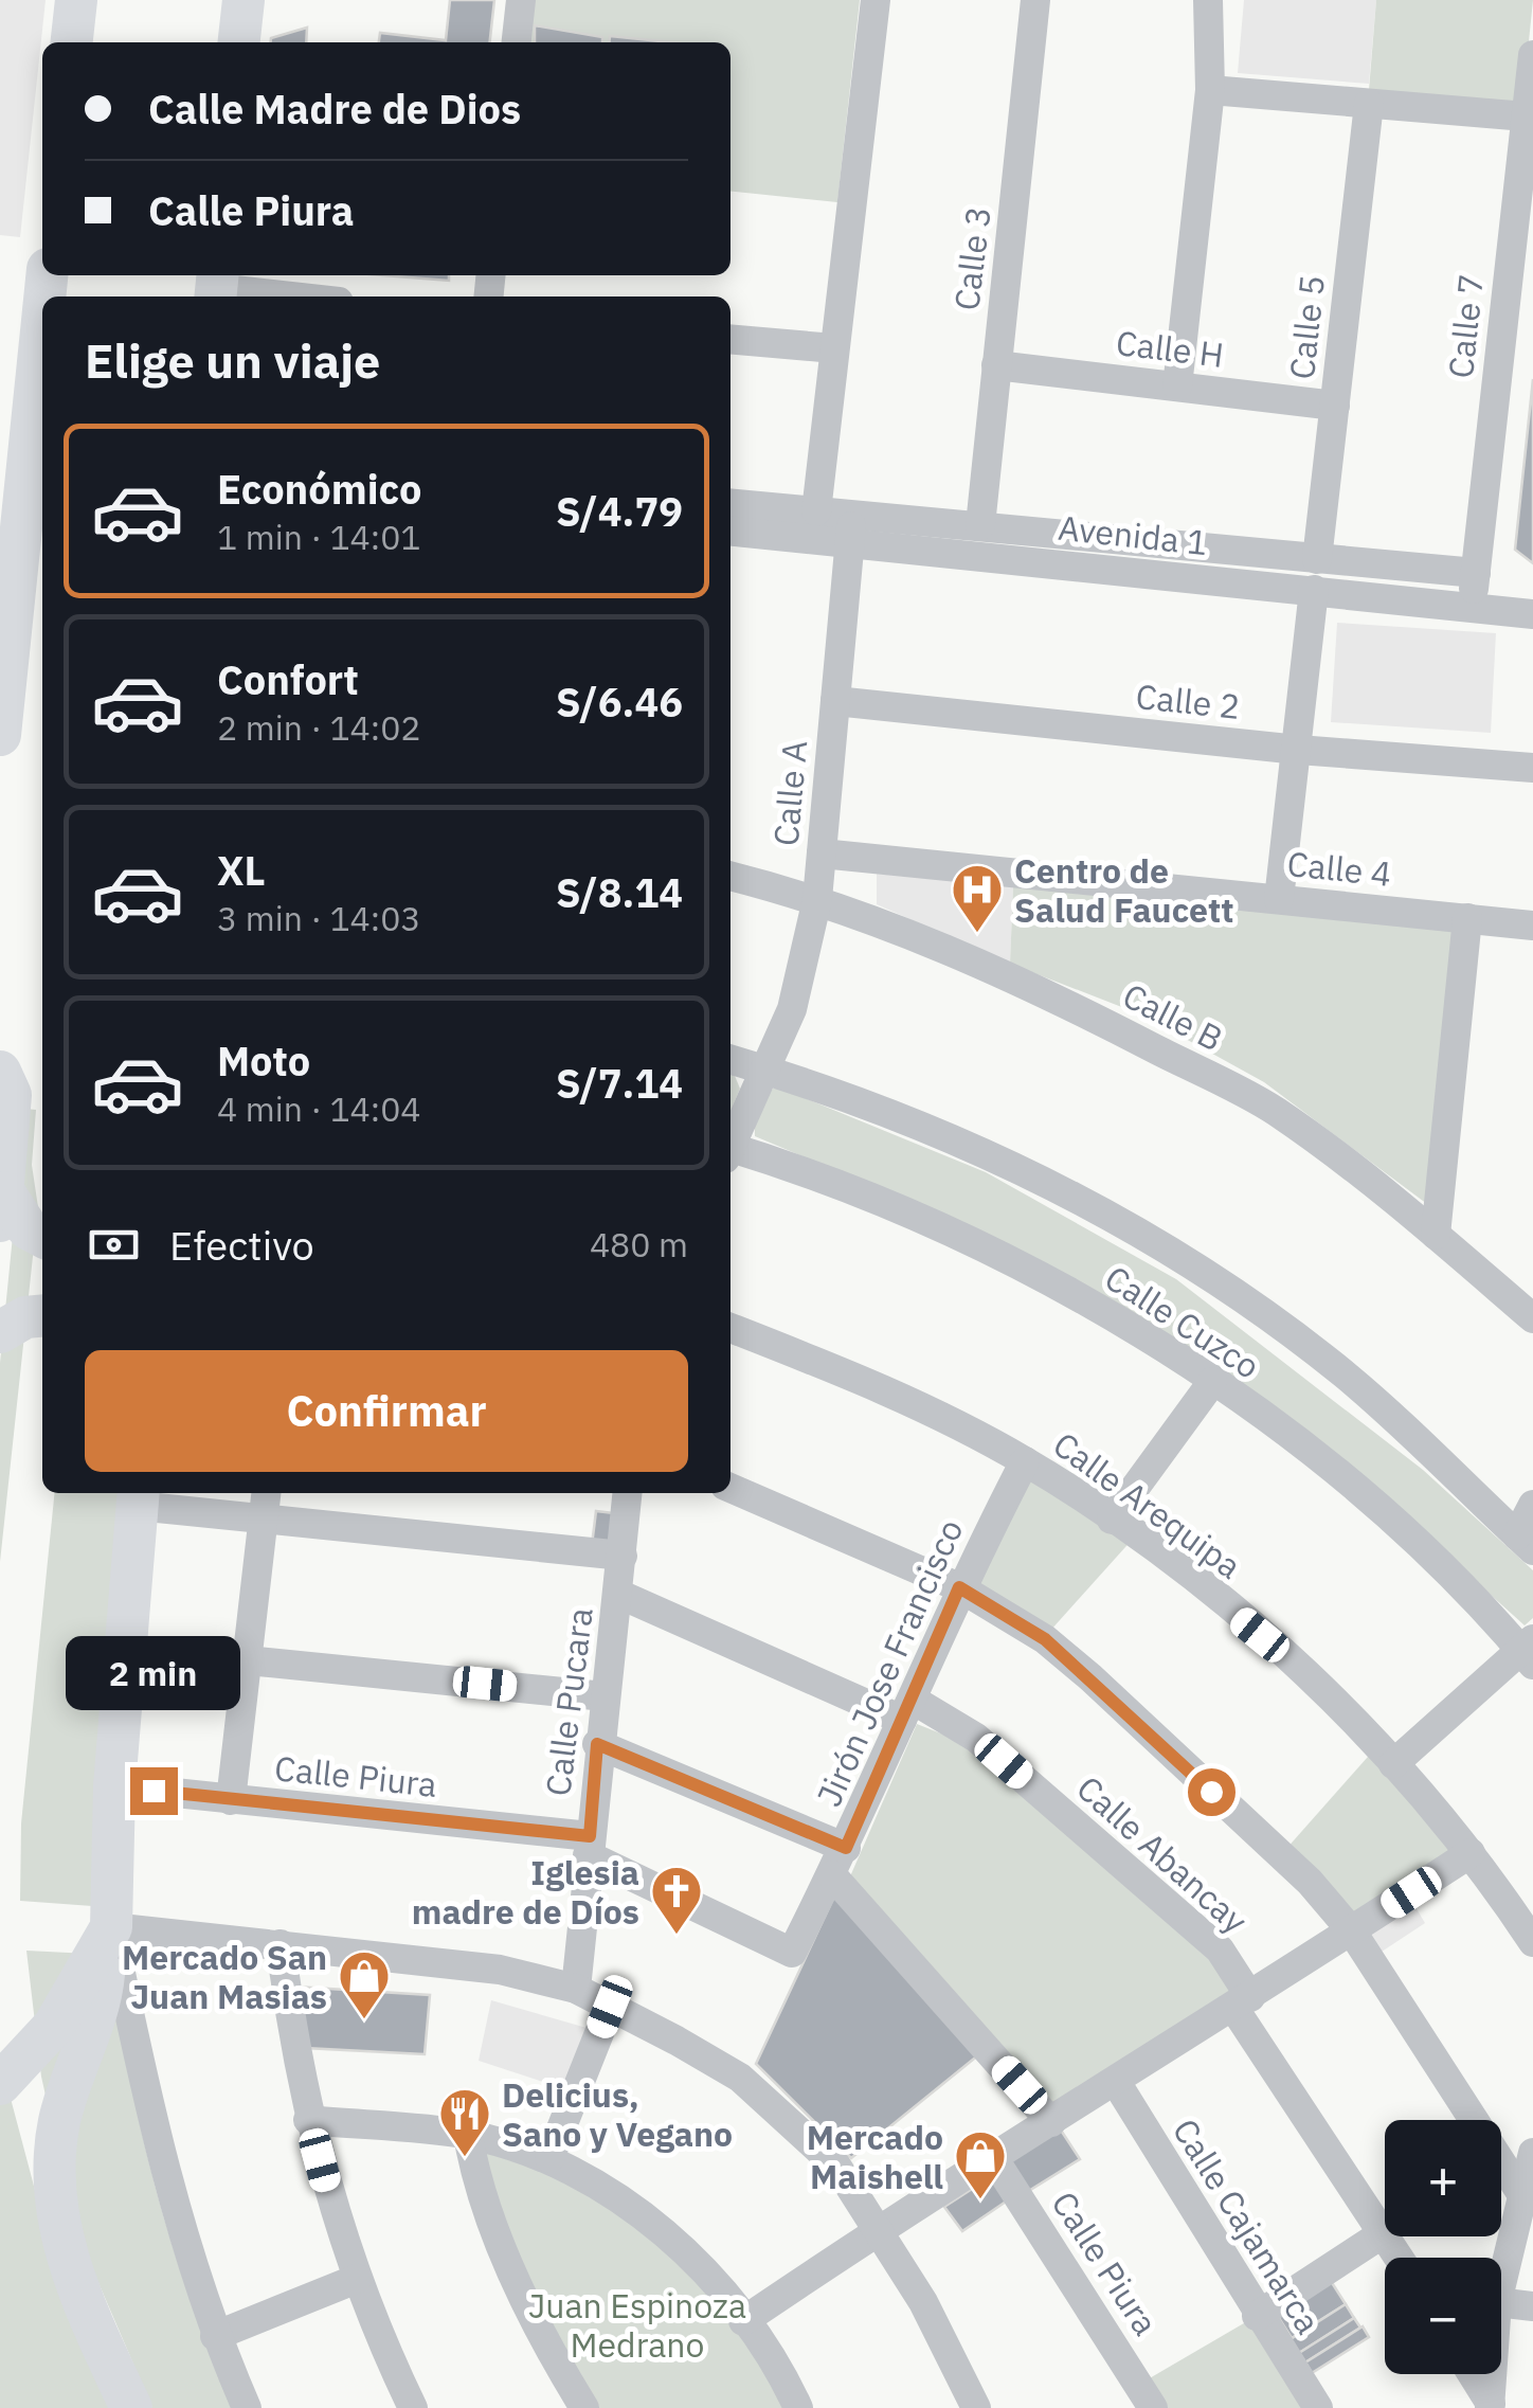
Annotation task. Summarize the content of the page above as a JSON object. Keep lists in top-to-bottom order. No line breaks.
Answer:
{"streets":{"street":["Calle 3","Calle 7","Calle 5","Calle H","Avenida 1","Calle 2","Calle A","Calle 4","Calle B","Calle Cuzco","Calle Arequipa","Jirón Jose Francisco","Calle Pucara","Calle Piura","Calle Abancay","Calle Cajamarca"]},"crossings":[["Calle 3","Calle H"],["Calle 3","Avenida 1"],["Calle 7","Avenida 1"],["Calle 5","Calle H"],["Calle 5","Avenida 1"],["Avenida 1","Calle A"],["Calle 2","Calle A"],["Calle A","Calle 4"],["Calle A","Calle B"],["Calle A","Calle Cuzco"],["Calle Arequipa","Jirón Jose Francisco"],["Jirón Jose Francisco","Calle Piura"],["Jirón Jose Francisco","Calle Abancay"],["Calle Pucara","Calle Piura"],["Calle Pucara","Calle Abancay"]],"parks":["Juan Espinoza Medrano"],"places":{"hospital":["Centro de Salud Faucett"],"church":["Iglesia madre de Díos"],"shop":["Mercado San Juan Masias","Mercado Maishell"],"restaurant":["Delicius, Sano y Vegano"]},"page":{"banner":["Calle Madre de Dios","Calle Piura"],"heading":"Elige un viaje","list":[{"name":"Económico","note":"1 min · 14:01","value":"S/4.79"},{"name":"Confort","note":"2 min · 14:02","value":"S/6.46"},{"name":"XL","note":"3 min · 14:03","value":"S/8.14"},{"name":"Moto","note":"4 min · 14:04","value":"S/7.14"}],"pay":["Efectivo","480 m"],"buttons":"Confirmar","bubble":"2 min","map_buttons":["+","−"]}}
